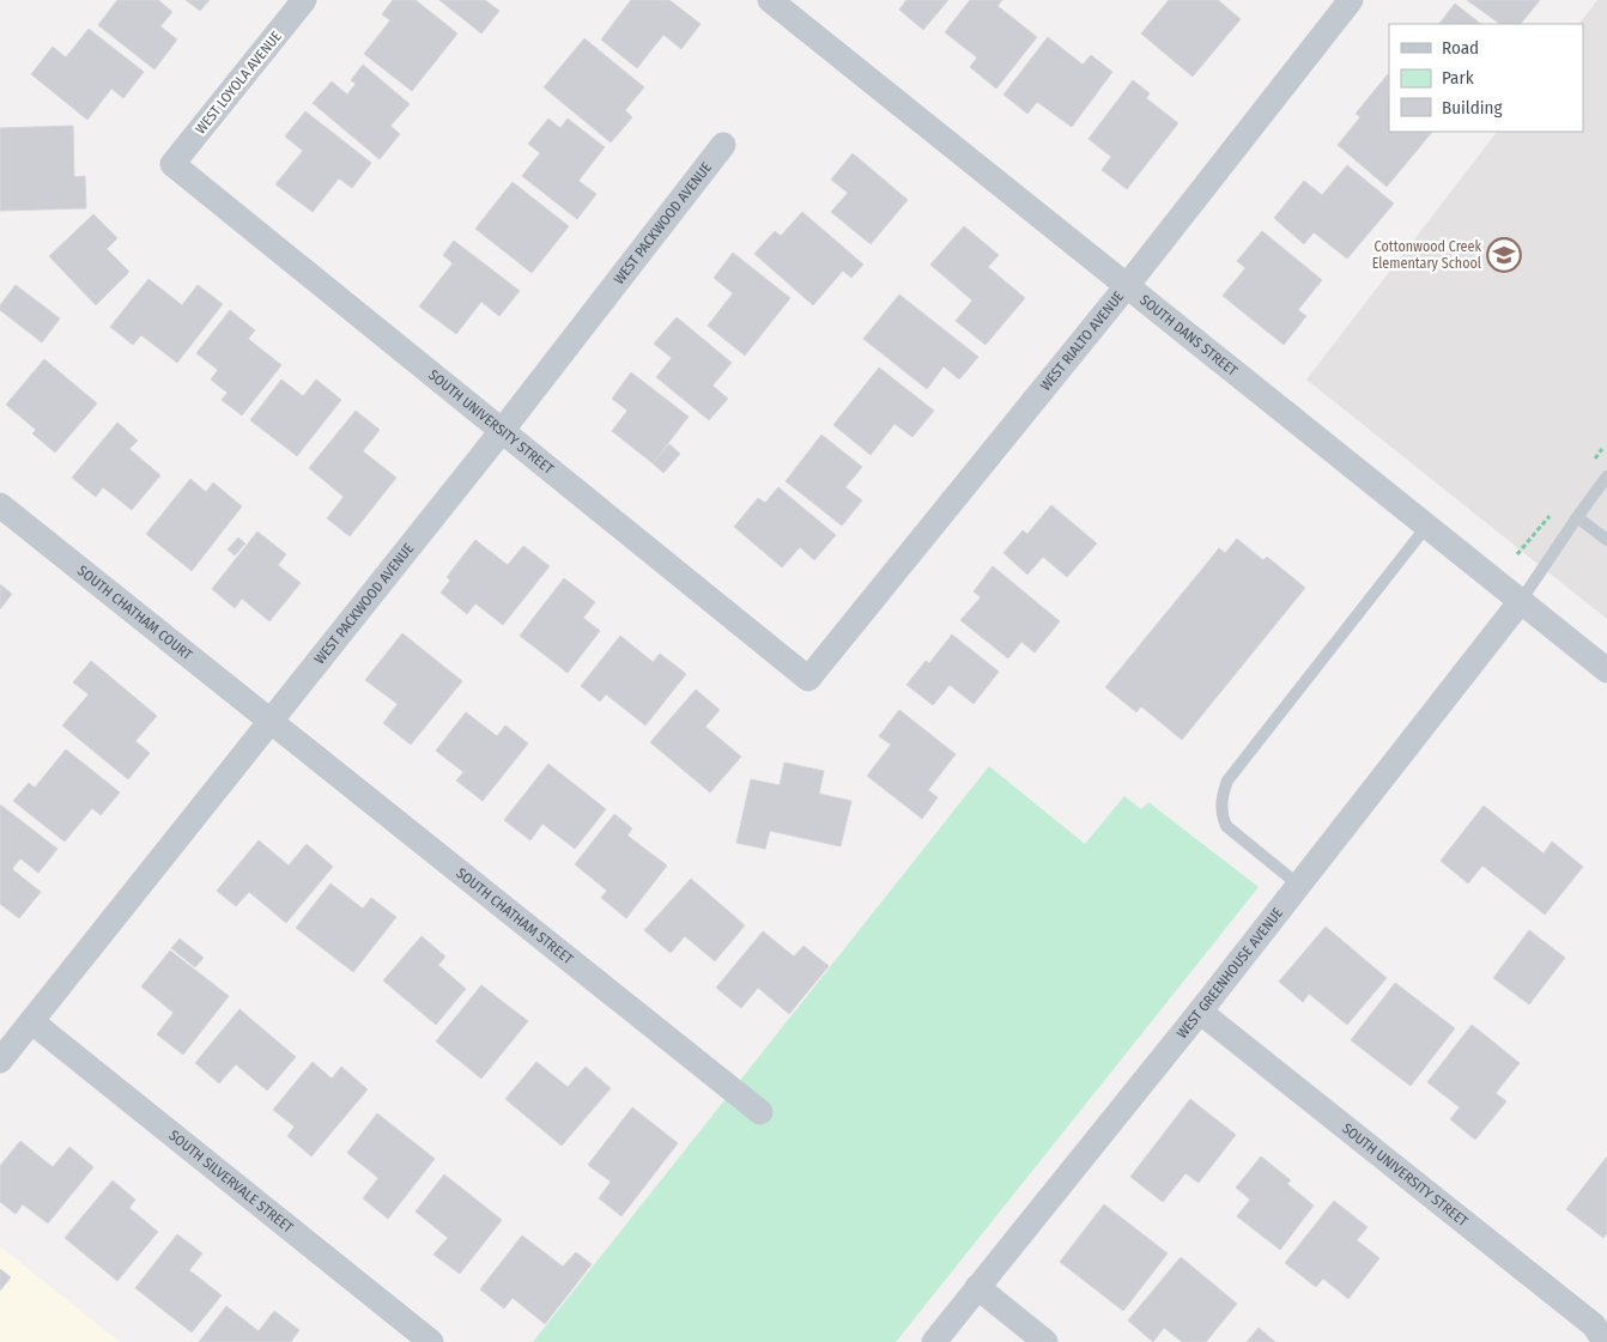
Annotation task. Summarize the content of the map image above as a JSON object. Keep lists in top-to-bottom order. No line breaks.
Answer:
{"streets":{"street":["WEST LOYOLA AVENUE","WEST PACKWOOD AVENUE","SOUTH DANS STREET","WEST RIALTO AVENUE","SOUTH UNIVERSITY STREET","SOUTH CHATHAM COURT","SOUTH CHATHAM STREET","WEST GREENHOUSE AVENUE","SOUTH SILVERVALE STREET"]},"crossings":[["WEST LOYOLA AVENUE","SOUTH UNIVERSITY STREET"],["WEST PACKWOOD AVENUE","SOUTH UNIVERSITY STREET"],["WEST PACKWOOD AVENUE","SOUTH CHATHAM COURT"],["WEST PACKWOOD AVENUE","SOUTH CHATHAM STREET"],["WEST PACKWOOD AVENUE","SOUTH SILVERVALE STREET"],["SOUTH DANS STREET","WEST RIALTO AVENUE"],["SOUTH DANS STREET","WEST GREENHOUSE AVENUE"],["WEST RIALTO AVENUE","SOUTH UNIVERSITY STREET"],["SOUTH UNIVERSITY STREET","WEST GREENHOUSE AVENUE"],["SOUTH CHATHAM COURT","SOUTH CHATHAM STREET"]],"places":{"school or university":["Cottonwood Creek Elementary School"]},"legend":["Road","Park","Building"]}
